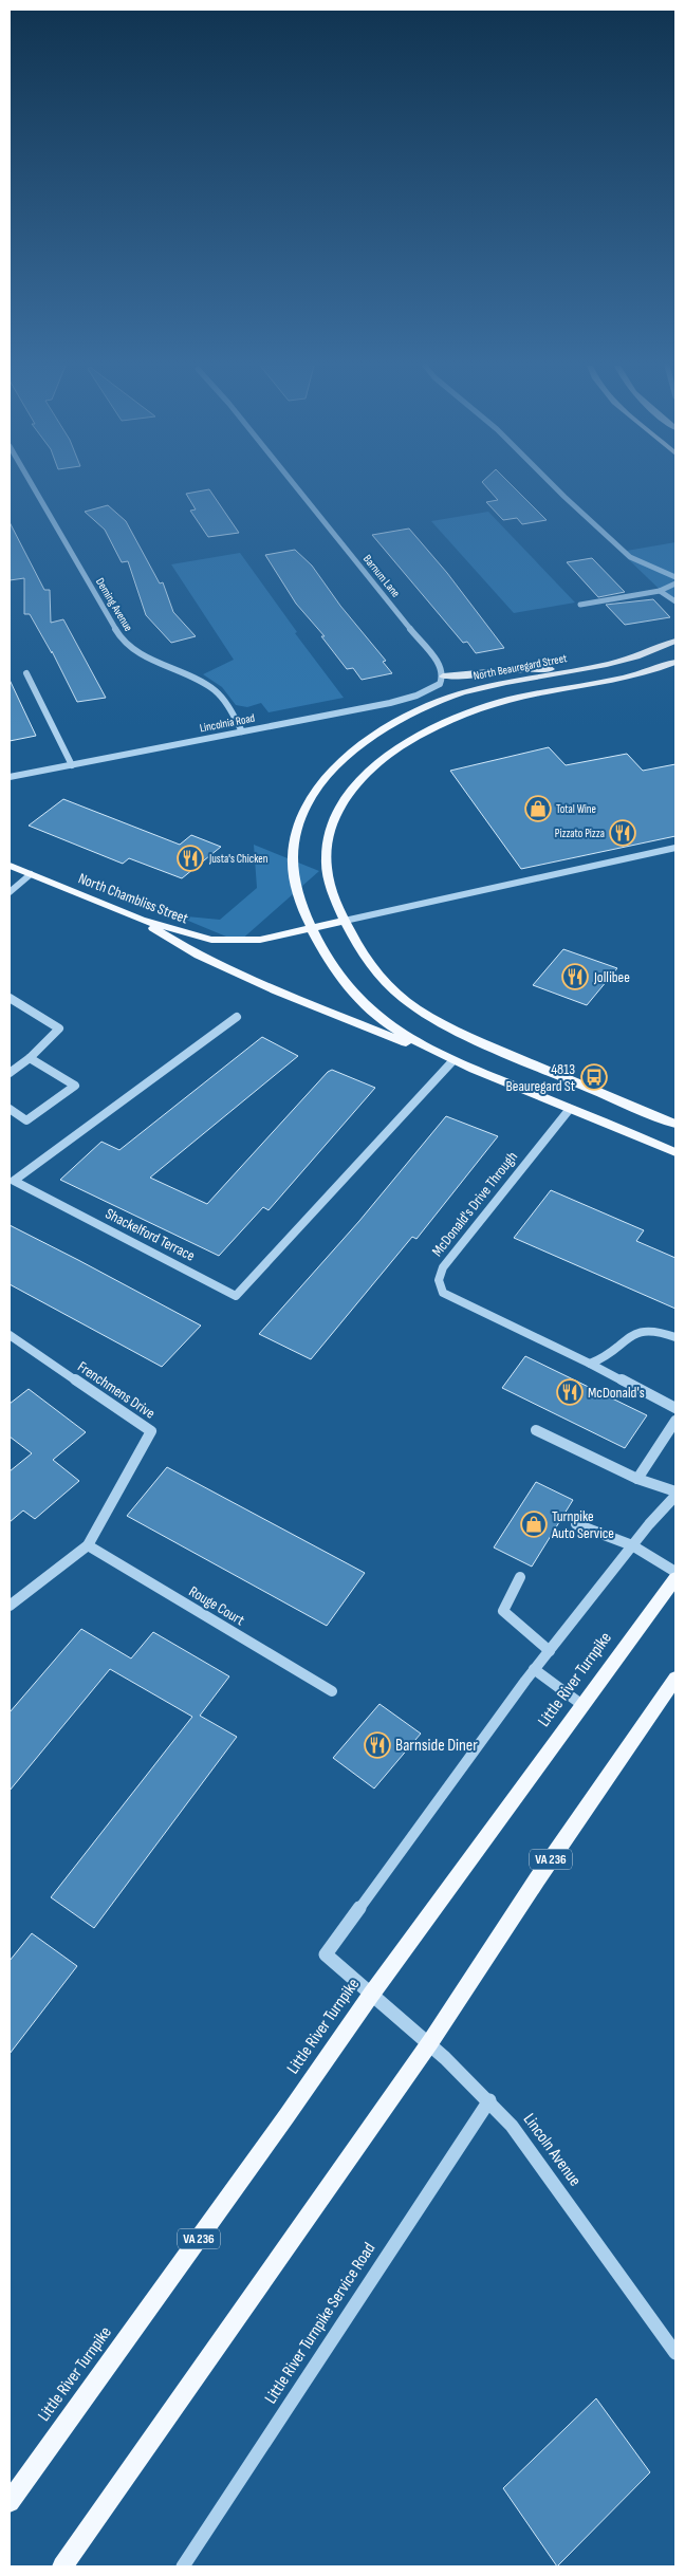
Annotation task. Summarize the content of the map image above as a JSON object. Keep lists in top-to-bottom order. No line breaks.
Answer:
{"streets":{"main road":["North Beauregard Street","North Chambliss Street","Little River Turnpike","VA 236"],"street":["Barnum Lane","Deming Avenue","Lincolnia Road","McDonald's Drive Through","Shackelford Terrace","Frenchmens Drive","Rouge Court","Lincoln Avenue","Little River Turnpike Service Road"]},"crossings":[["Barnum Lane","Lincolnia Road"],["Deming Avenue","Lincolnia Road"],["North Beauregard Street","North Chambliss Street"],["North Beauregard Street","McDonald's Drive Through"],["North Beauregard Street","Shackelford Terrace"],["Frenchmens Drive","Rouge Court"],["Little River Turnpike","Lincoln Avenue"],["VA 236","Lincoln Avenue"],["Lincoln Avenue","Little River Turnpike Service Road"]],"places":{"shop":["Total Wine","Turnpike Auto Service"],"restaurant":["Pizzato Pizza","Justa's Chicken","Jollibee","McDonald's","Barnside Diner"],"bus stop":["4813 Beauregard St"]}}
